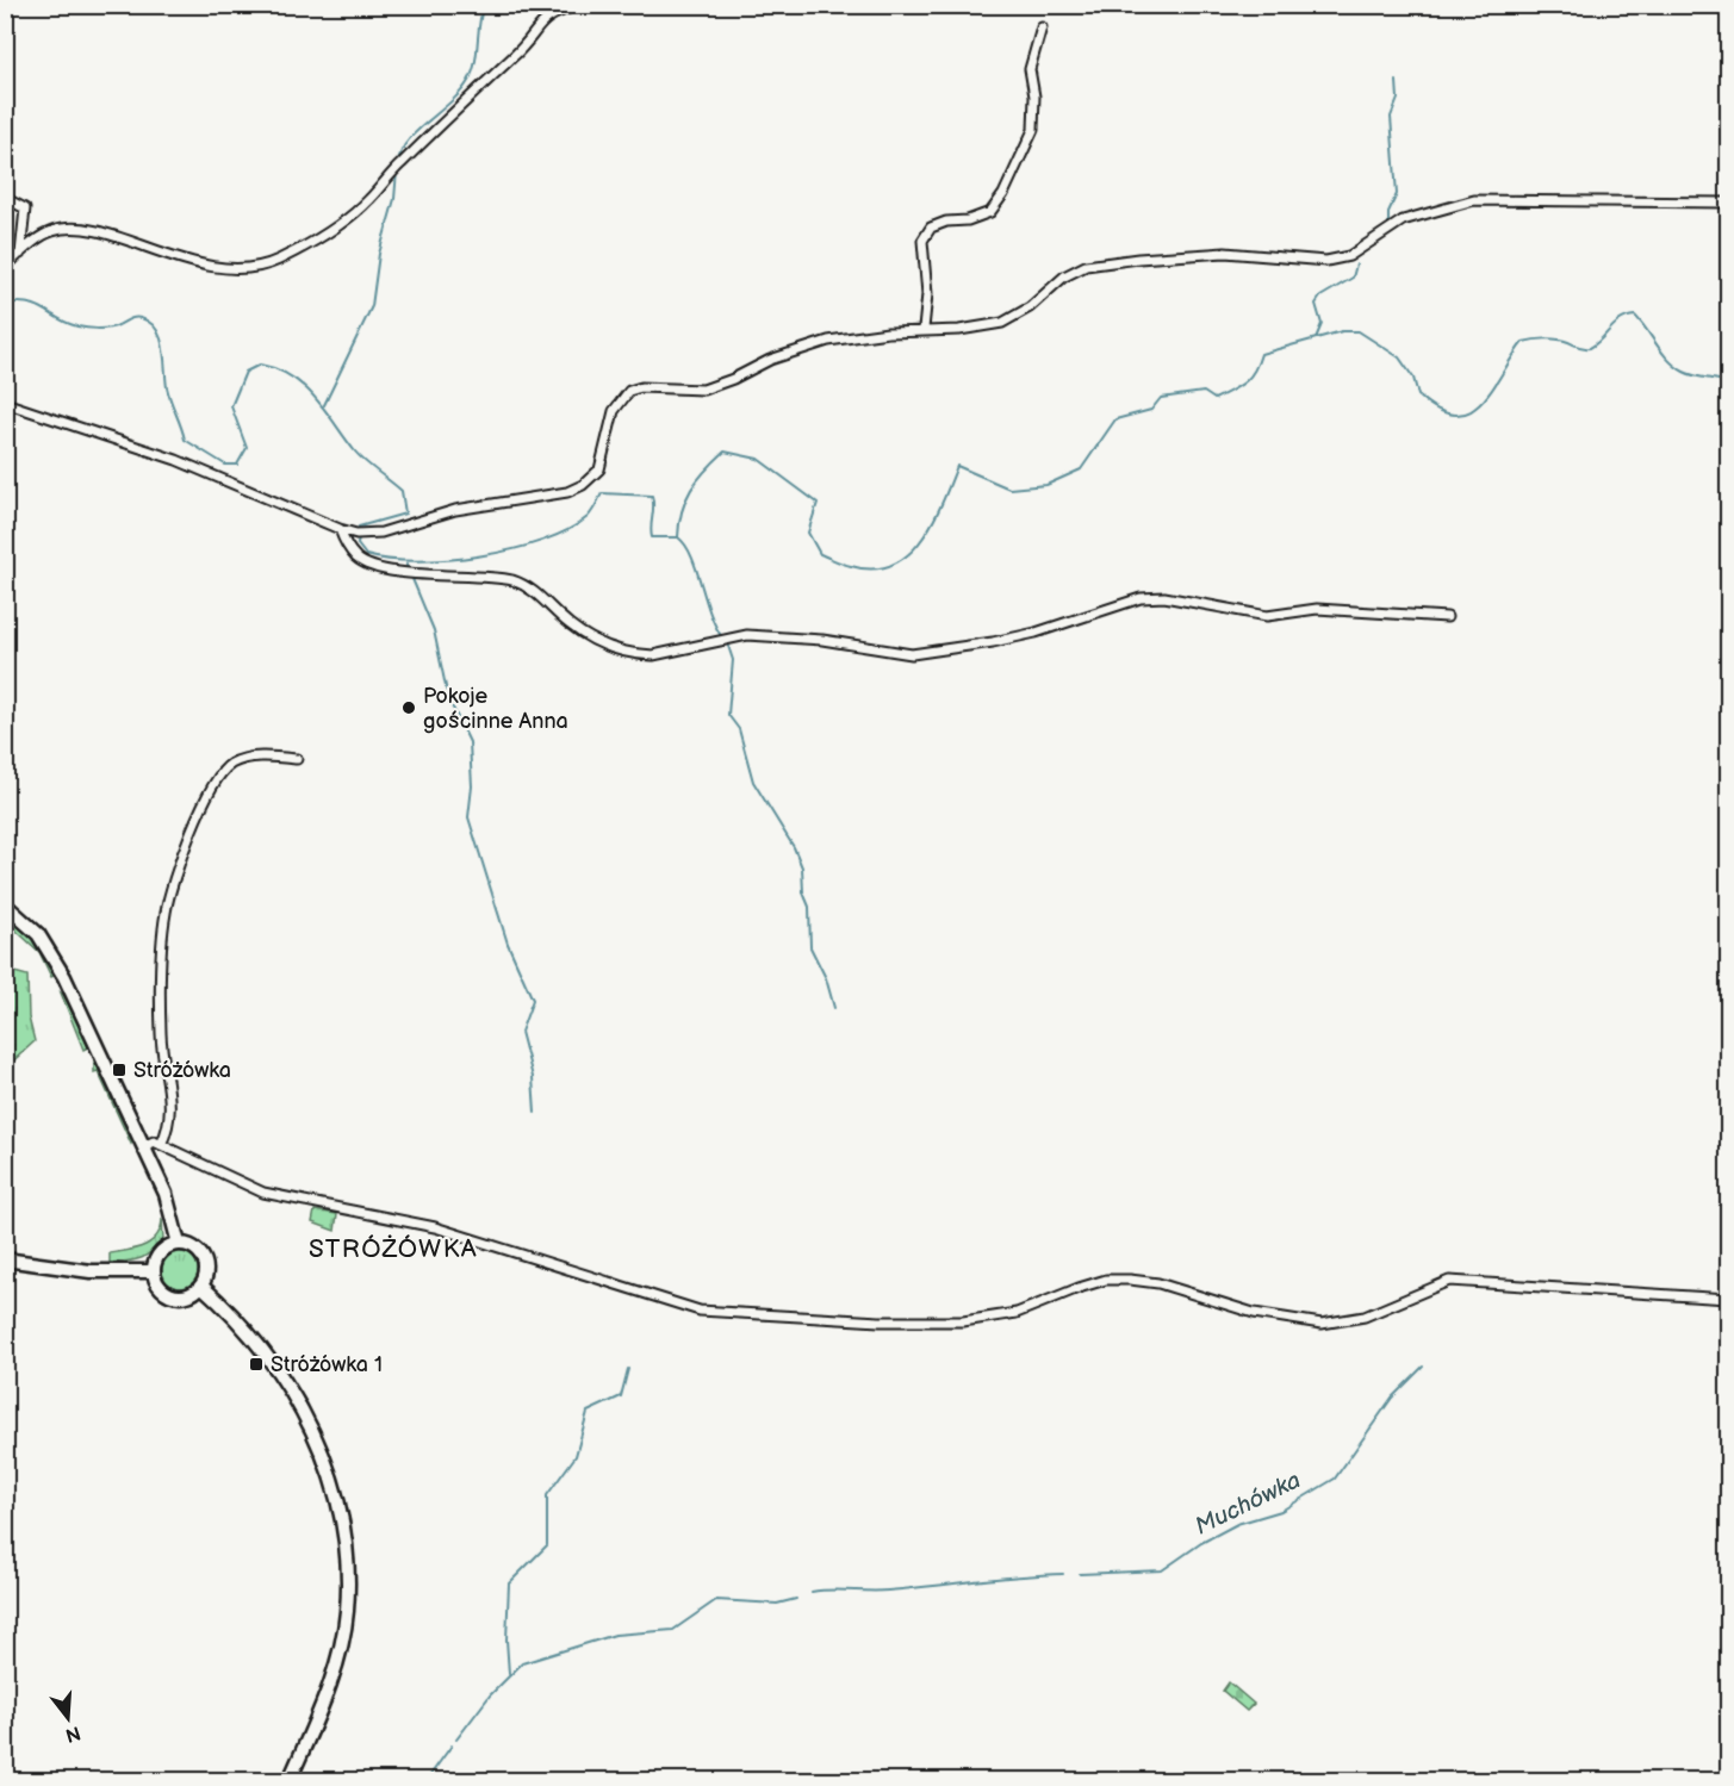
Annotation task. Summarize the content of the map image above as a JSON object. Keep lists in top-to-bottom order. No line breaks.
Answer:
{"districts":["STRÓŻÓWKA"],"water":["Muchówka"],"places":{"other":["Pokoje gościnne Anna"],"transit":["Stróżówka","Stróżówka 1"]},"north":"bottom"}
